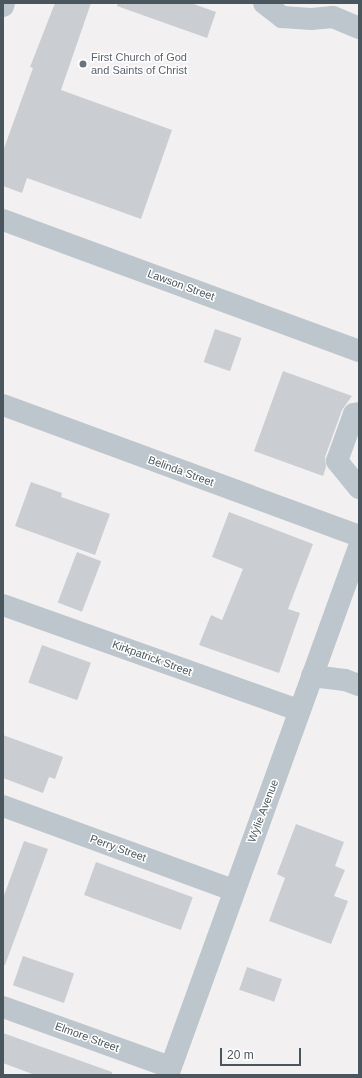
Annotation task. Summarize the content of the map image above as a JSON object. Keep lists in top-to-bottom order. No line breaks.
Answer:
{"streets":{"street":["Lawson Street","Belinda Street","Kirkpatrick Street","Wylie Avenue","Perry Street","Elmore Street"]},"crossings":[["Kirkpatrick Street","Wylie Avenue"],["Wylie Avenue","Perry Street"],["Wylie Avenue","Elmore Street"]],"places":["First Church of God and Saints of Christ"],"scale_bar":"20 m"}
